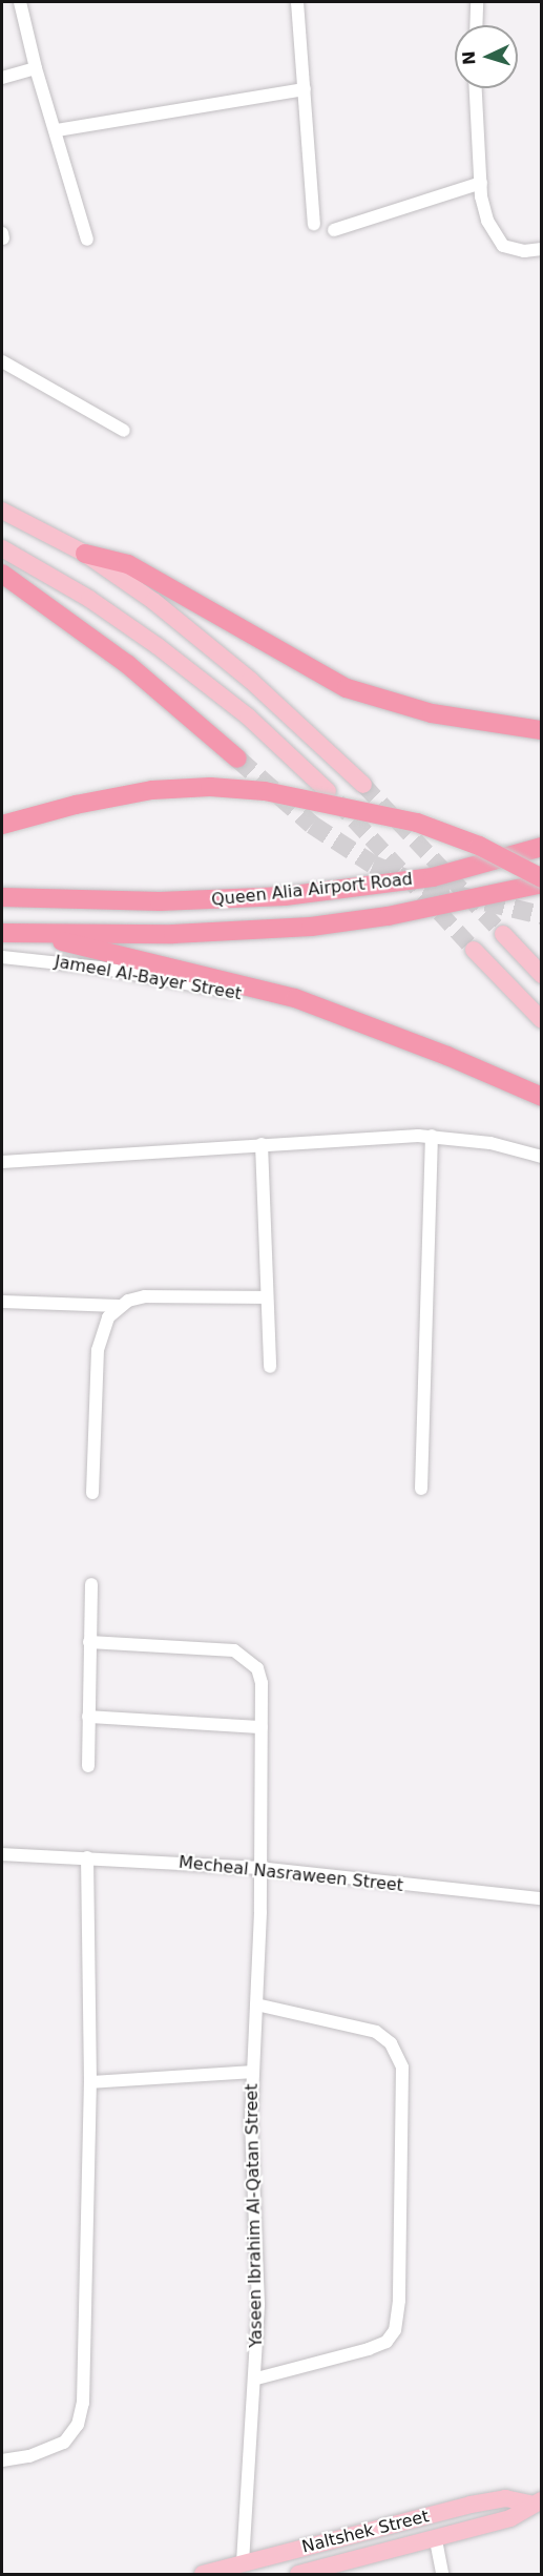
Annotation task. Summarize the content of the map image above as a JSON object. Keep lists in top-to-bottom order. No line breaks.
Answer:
{"streets":{"highway":["Queen Alia Airport Road"],"main road":["Naltshek Street"],"street":["Jameel Al-Bayer Street","Mecheal Nasraween Street","Yaseen Ibrahim Al-Qatan Street"]},"crossings":[["Mecheal Nasraween Street","Yaseen Ibrahim Al-Qatan Street"],["Yaseen Ibrahim Al-Qatan Street","Naltshek Street"]],"north":"left"}
